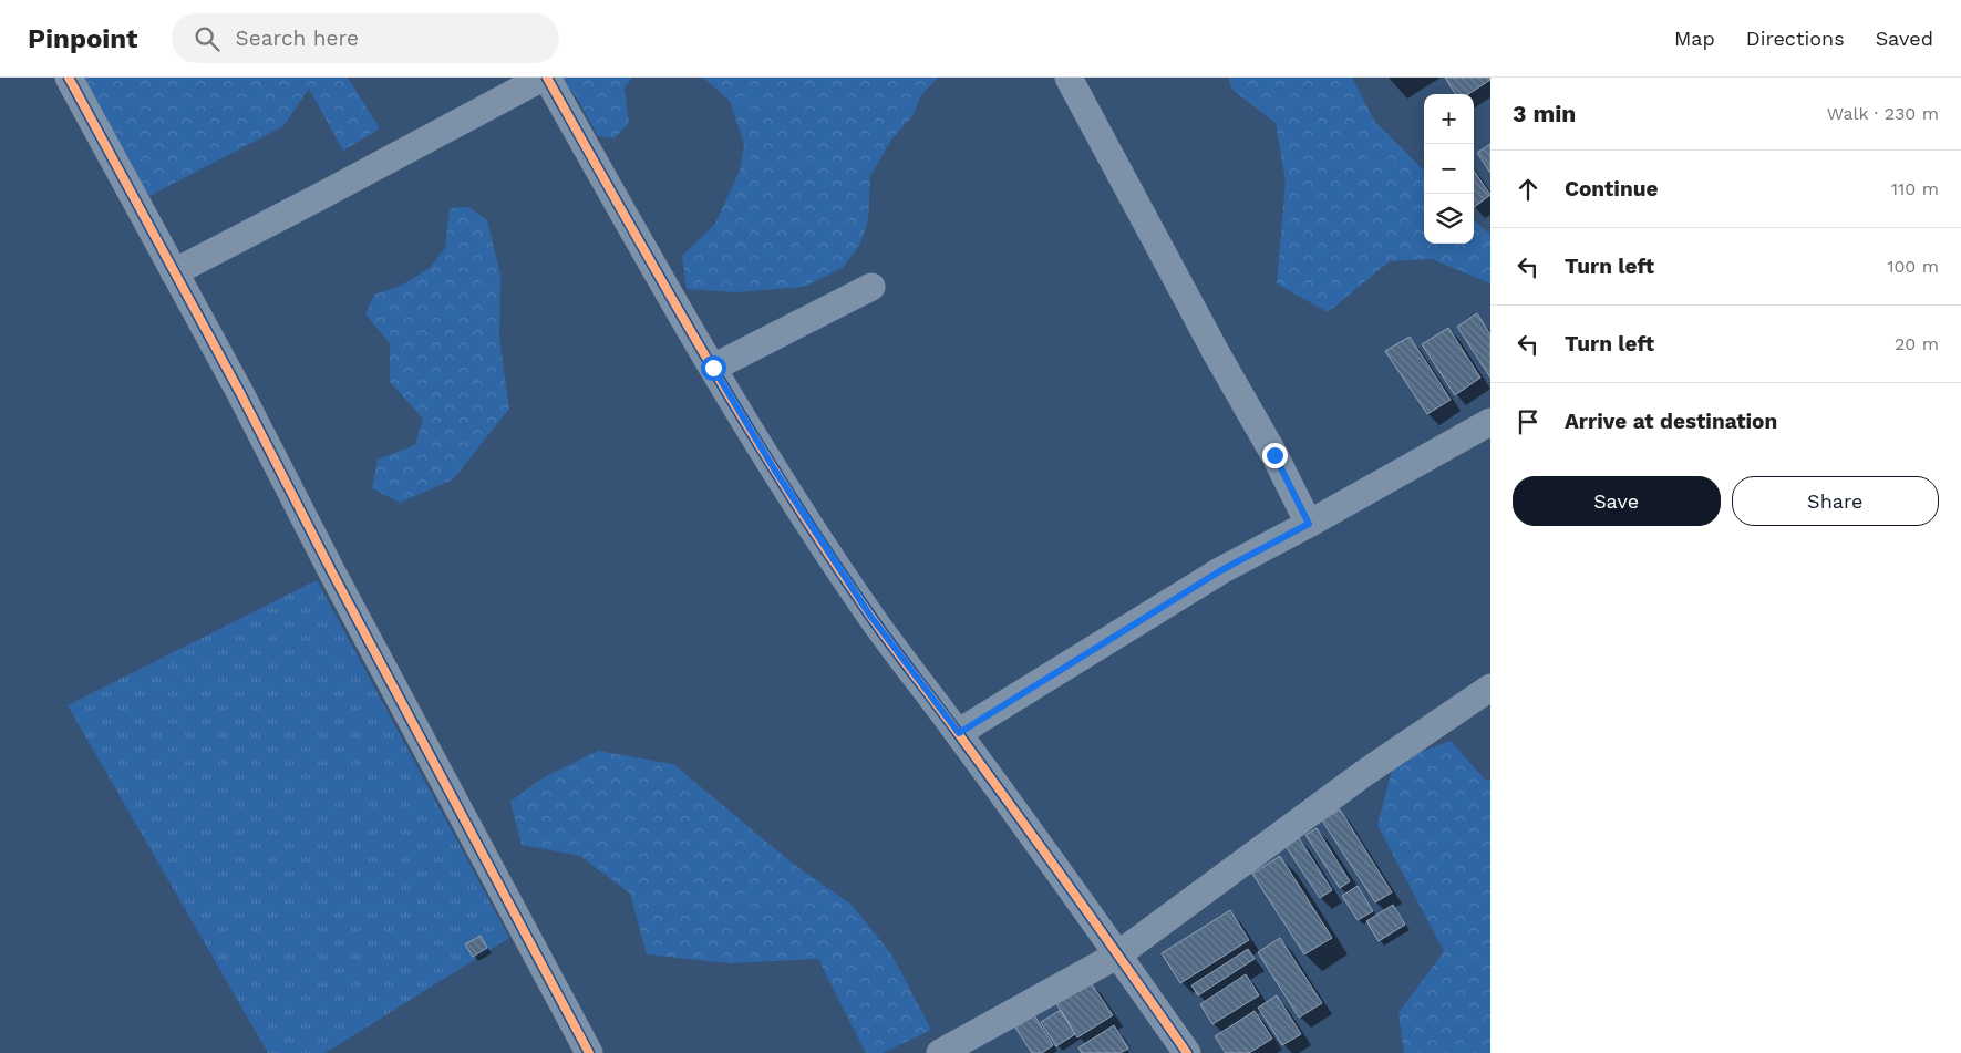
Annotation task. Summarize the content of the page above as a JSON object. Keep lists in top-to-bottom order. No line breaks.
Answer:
{"page":{"header":"Pinpoint","search":"Search here","nav":["Map","Directions","Saved"],"heading":["3 min","Walk · 230 m"],"map_buttons":["+","−"],"list":[["Continue","110 m"],["Turn left","100 m"],["Turn left","20 m"],"Arrive at destination"],"buttons":["Save","Share"]}}
